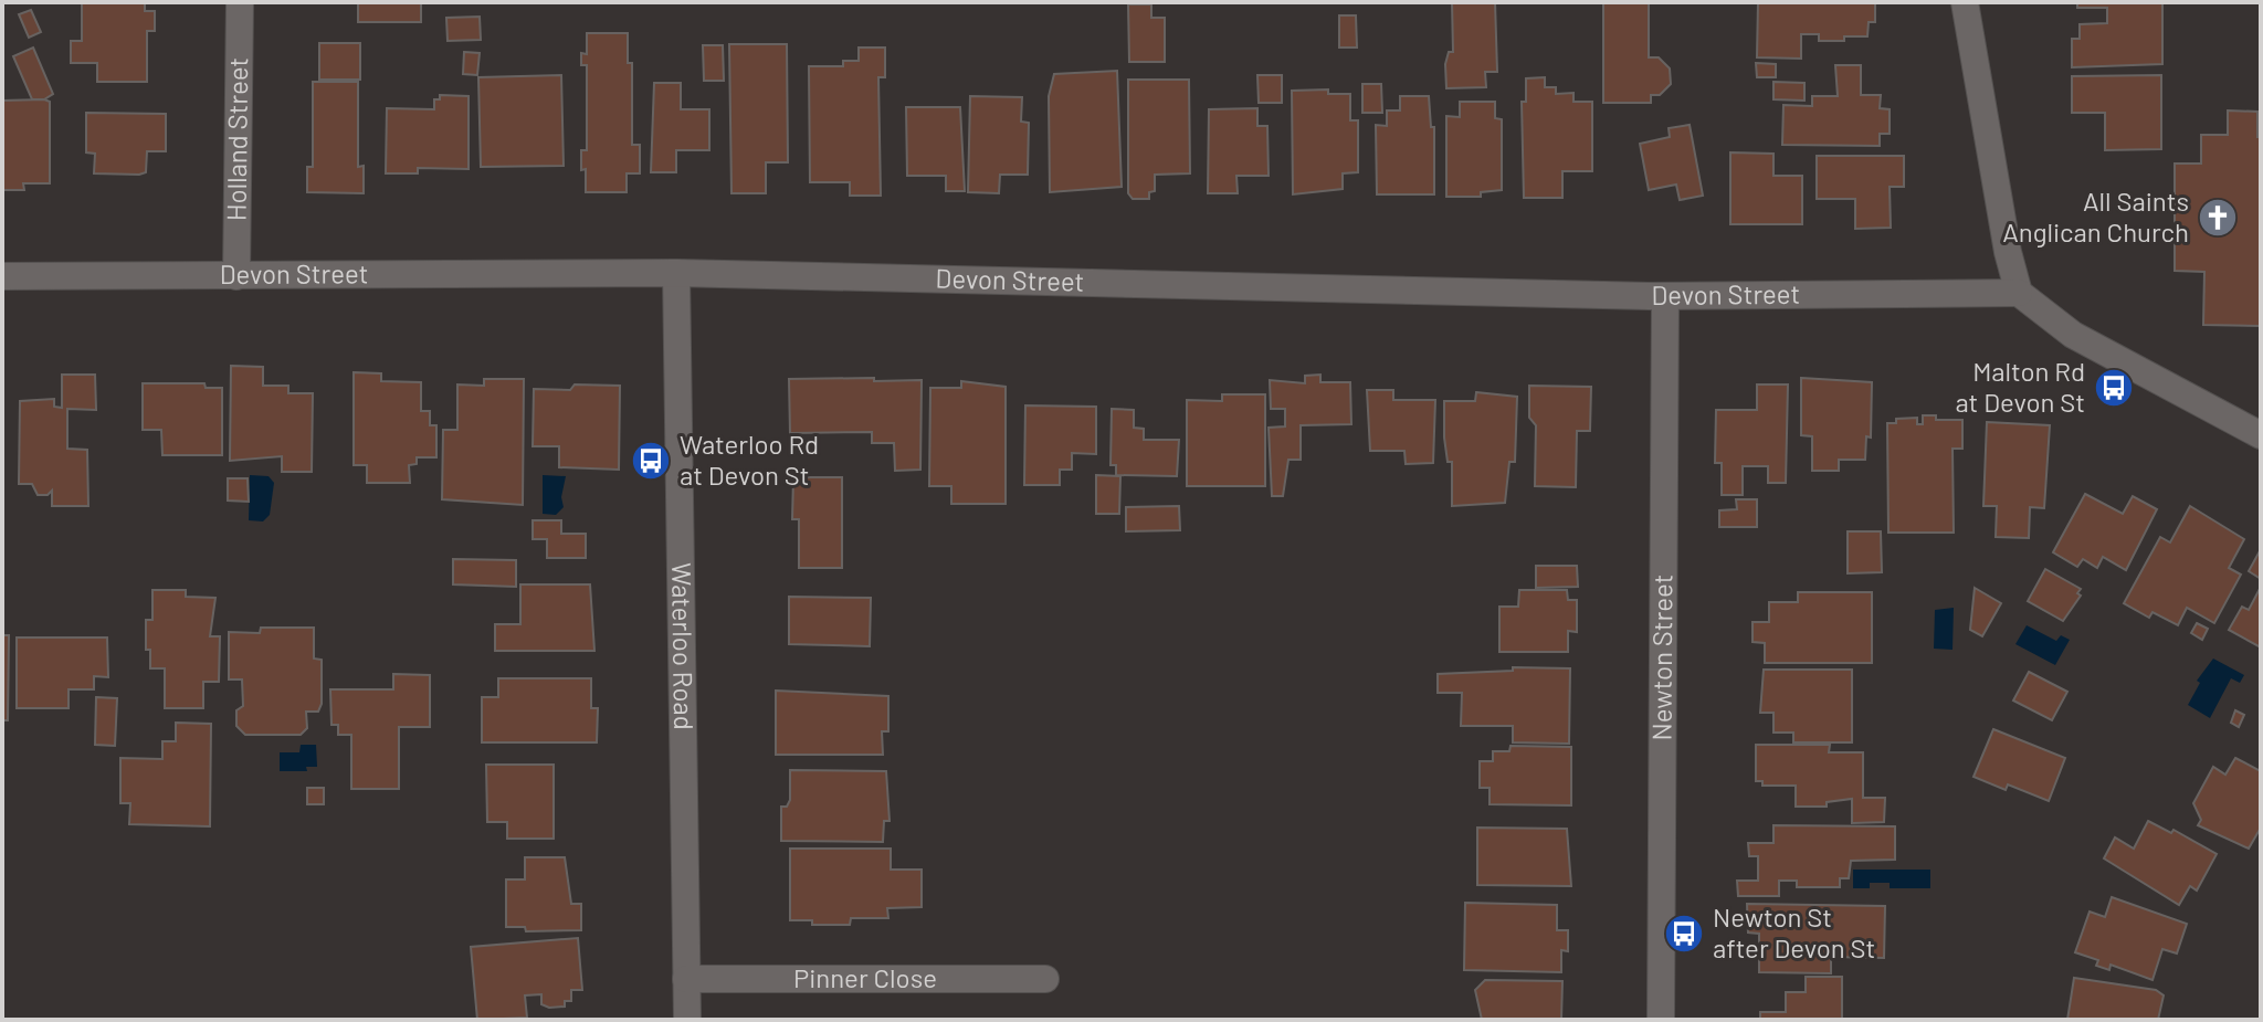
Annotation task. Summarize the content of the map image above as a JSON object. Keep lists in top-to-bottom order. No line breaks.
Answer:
{"streets":{"street":["Holland Street","Devon Street","Waterloo Road","Newton Street","Pinner Close"]},"crossings":[["Holland Street","Devon Street"],["Devon Street","Waterloo Road"],["Devon Street","Newton Street"],["Waterloo Road","Pinner Close"]],"places":{"church":["All Saints Anglican Church"],"bus stop":["Malton Rd at Devon St","Waterloo Rd at Devon St","Newton St after Devon St"]}}
